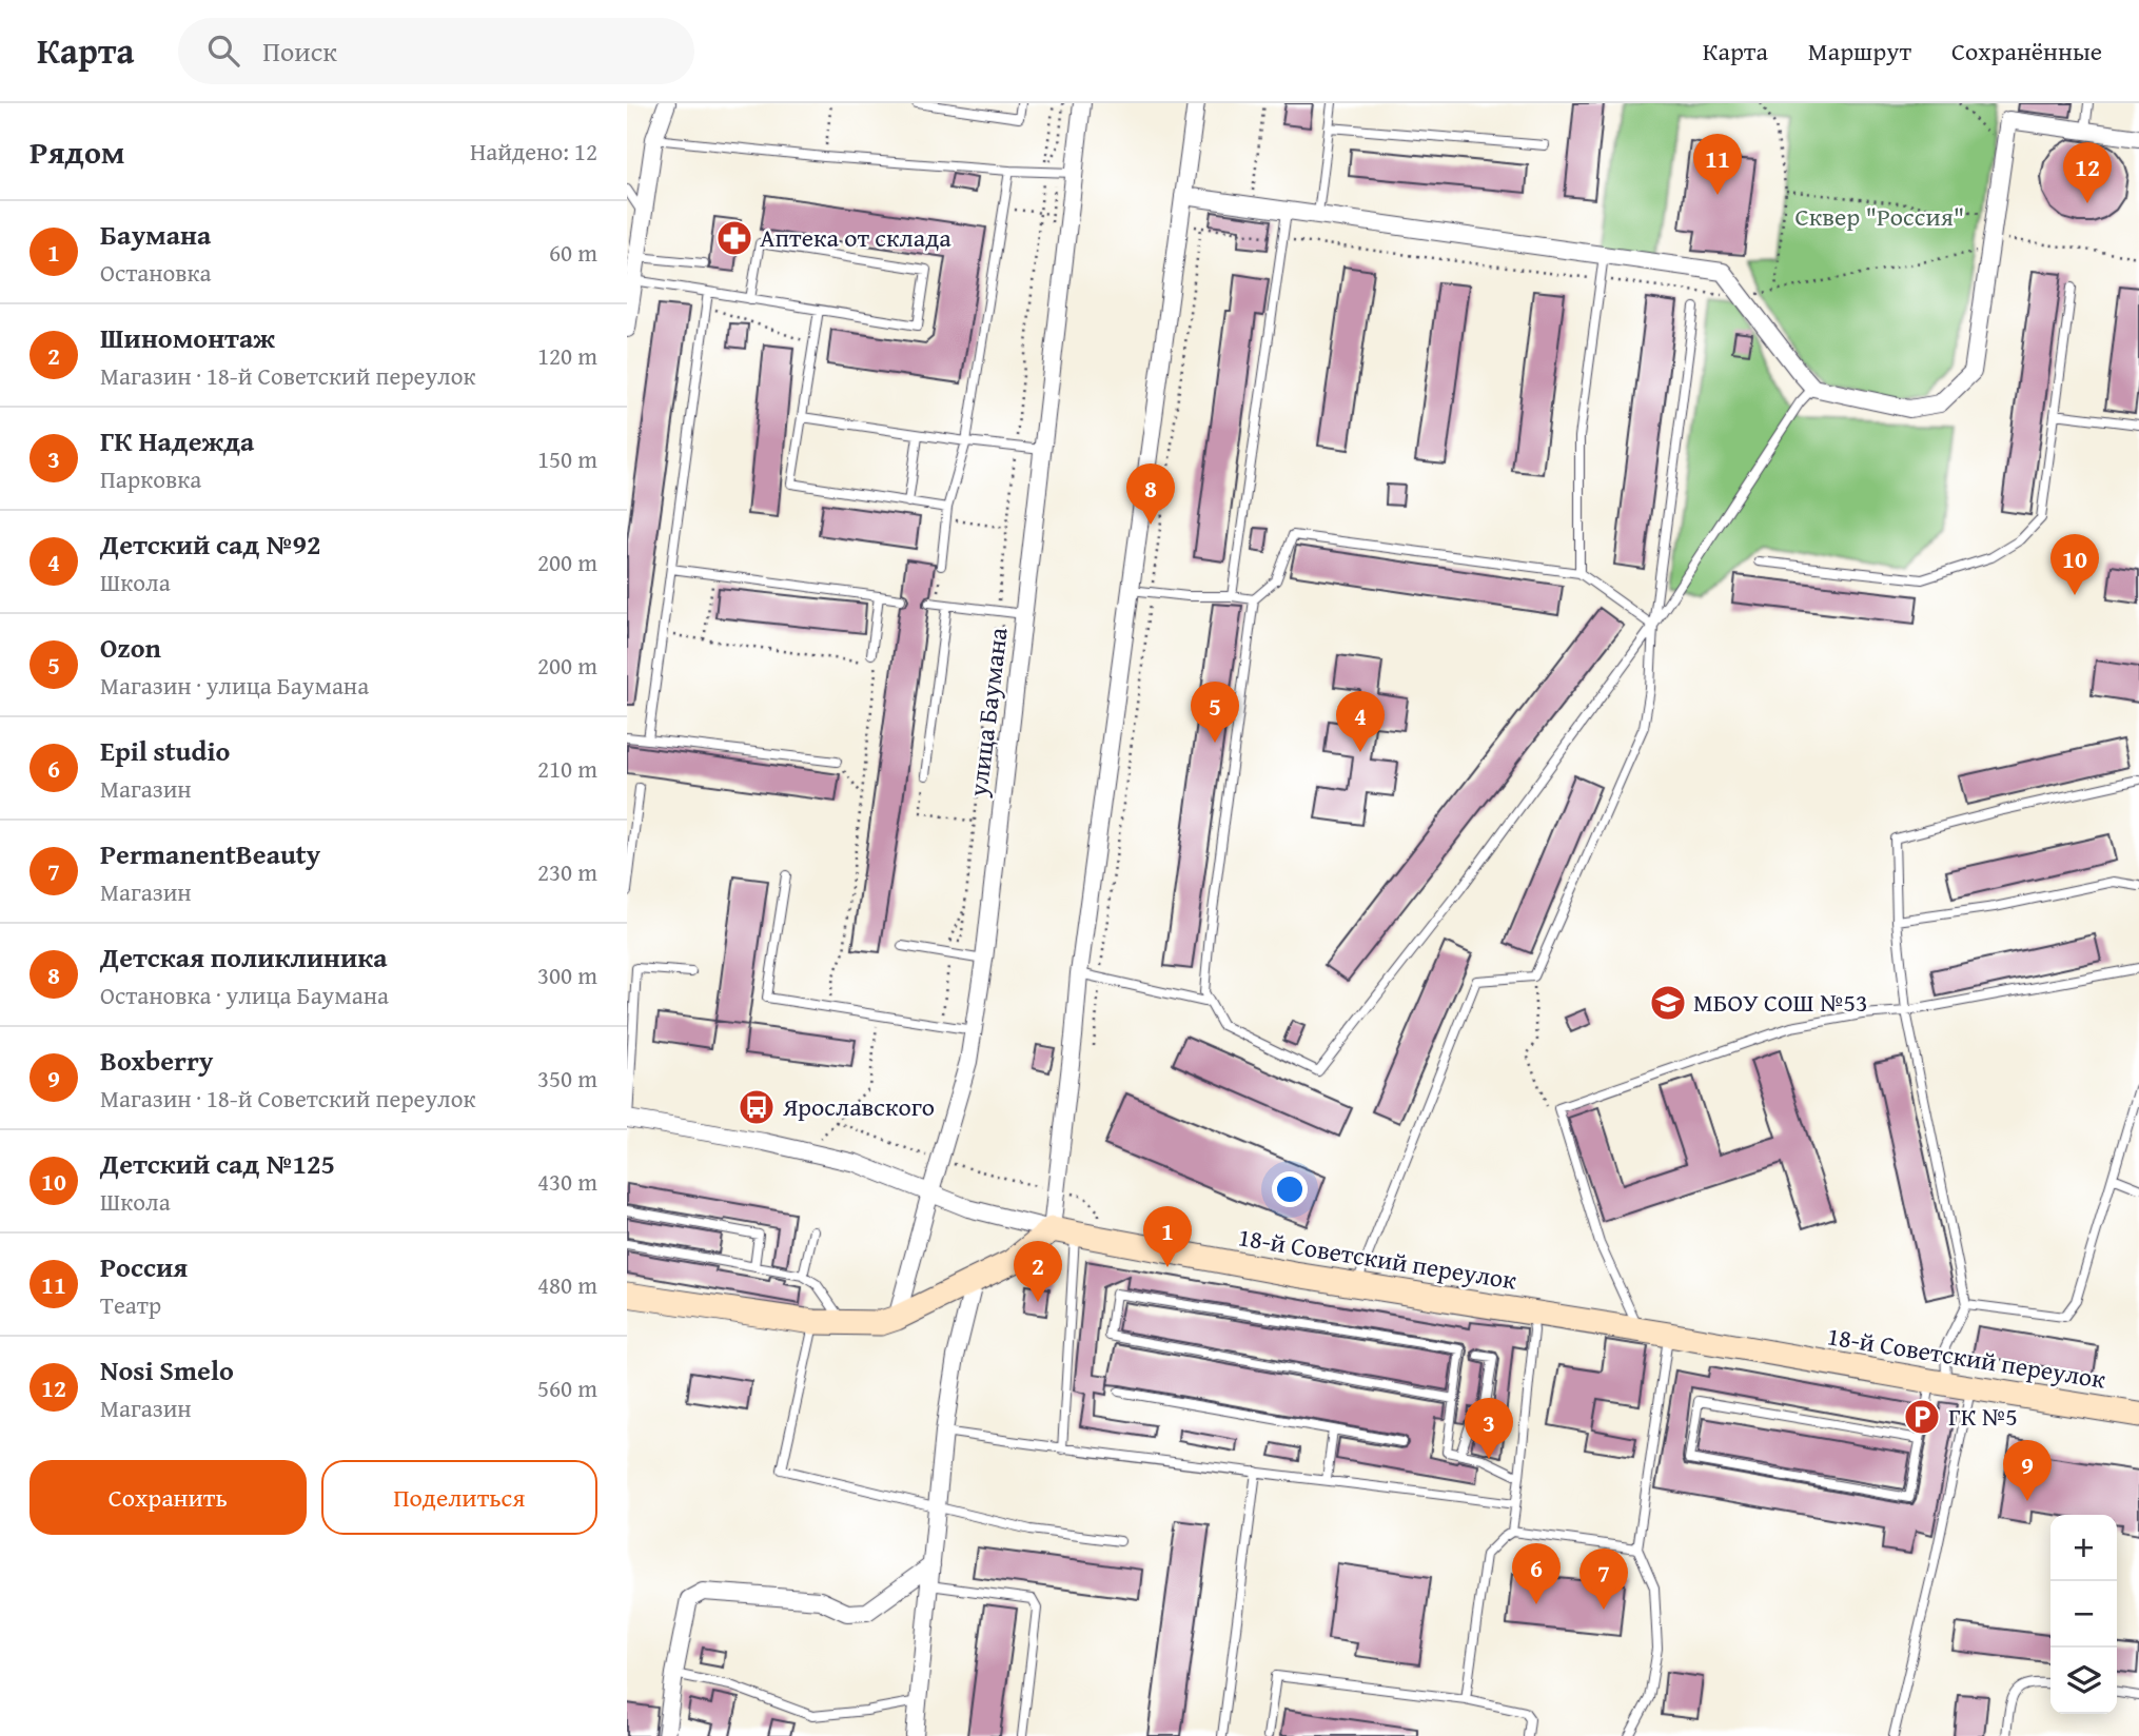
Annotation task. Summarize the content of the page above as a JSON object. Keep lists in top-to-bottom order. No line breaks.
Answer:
{"streets":{"street":["улица Баумана","18-й Советский переулок"]},"parks":["Сквер \"Россия\""],"places":{"pharmacy":["Аптека от склада"],"school or university":["МБОУ СОШ №53"],"bus stop":["Ярославского"],"parking":["ГК №5"]},"page":{"header":"Карта","search":"Поиск","nav":["Карта","Маршрут","Сохранённые"],"heading":["Рядом","Найдено: 12"],"pins":["11","12","8","10","5","4","1","2","3","9","6","7"],"list":[{"mark":"1","name":"Баумана","note":"Остановка","value":"60 m"},{"mark":"2","name":"Шиномонтаж","note":"Магазин · 18-й Советский переулок","value":"120 m"},{"mark":"3","name":"ГК Надежда","note":"Парковка","value":"150 m"},{"mark":"4","name":"Детский сад №92","note":"Школа","value":"200 m"},{"mark":"5","name":"Ozon","note":"Магазин · улица Баумана","value":"200 m"},{"mark":"6","name":"Epil studio","note":"Магазин","value":"210 m"},{"mark":"7","name":"PermanentBeauty","note":"Магазин","value":"230 m"},{"mark":"8","name":"Детская поликлиника","note":"Остановка · улица Баумана","value":"300 m"},{"mark":"9","name":"Boxberry","note":"Магазин · 18-й Советский переулок","value":"350 m"},{"mark":"10","name":"Детский сад №125","note":"Школа","value":"430 m"},{"mark":"11","name":"Россия","note":"Театр","value":"480 m"},{"mark":"12","name":"Nosi Smelo","note":"Магазин","value":"560 m"}],"buttons":["Сохранить","Поделиться"],"map_buttons":["+","−"]}}
